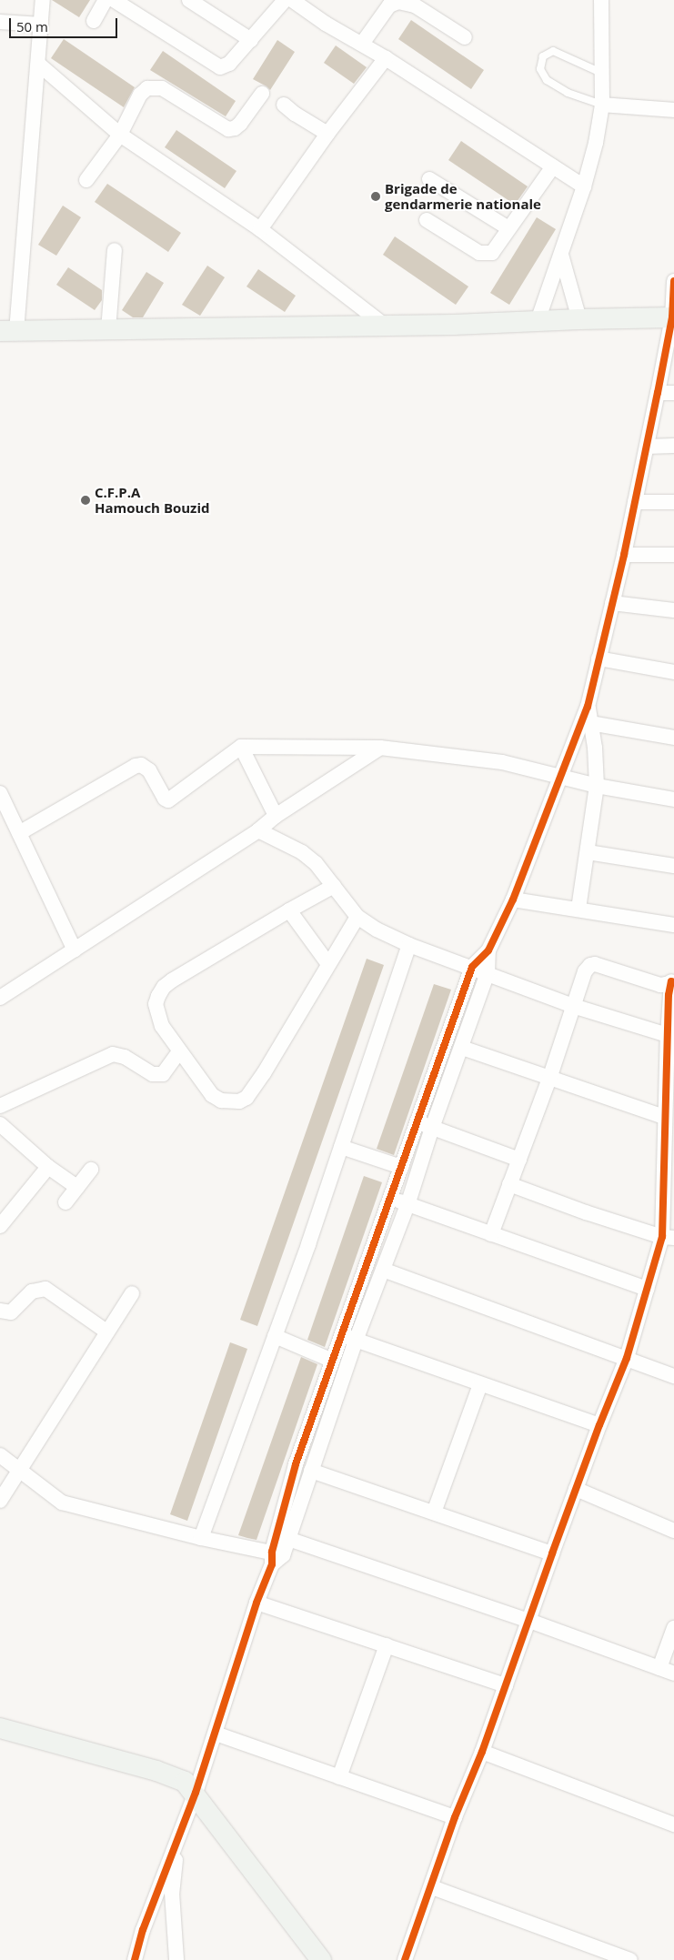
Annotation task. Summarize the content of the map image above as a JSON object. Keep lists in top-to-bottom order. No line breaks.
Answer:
{"places":["Brigade de gendarmerie nationale","C.F.P.A Hamouch Bouzid"],"scale_bar":"50 m"}
